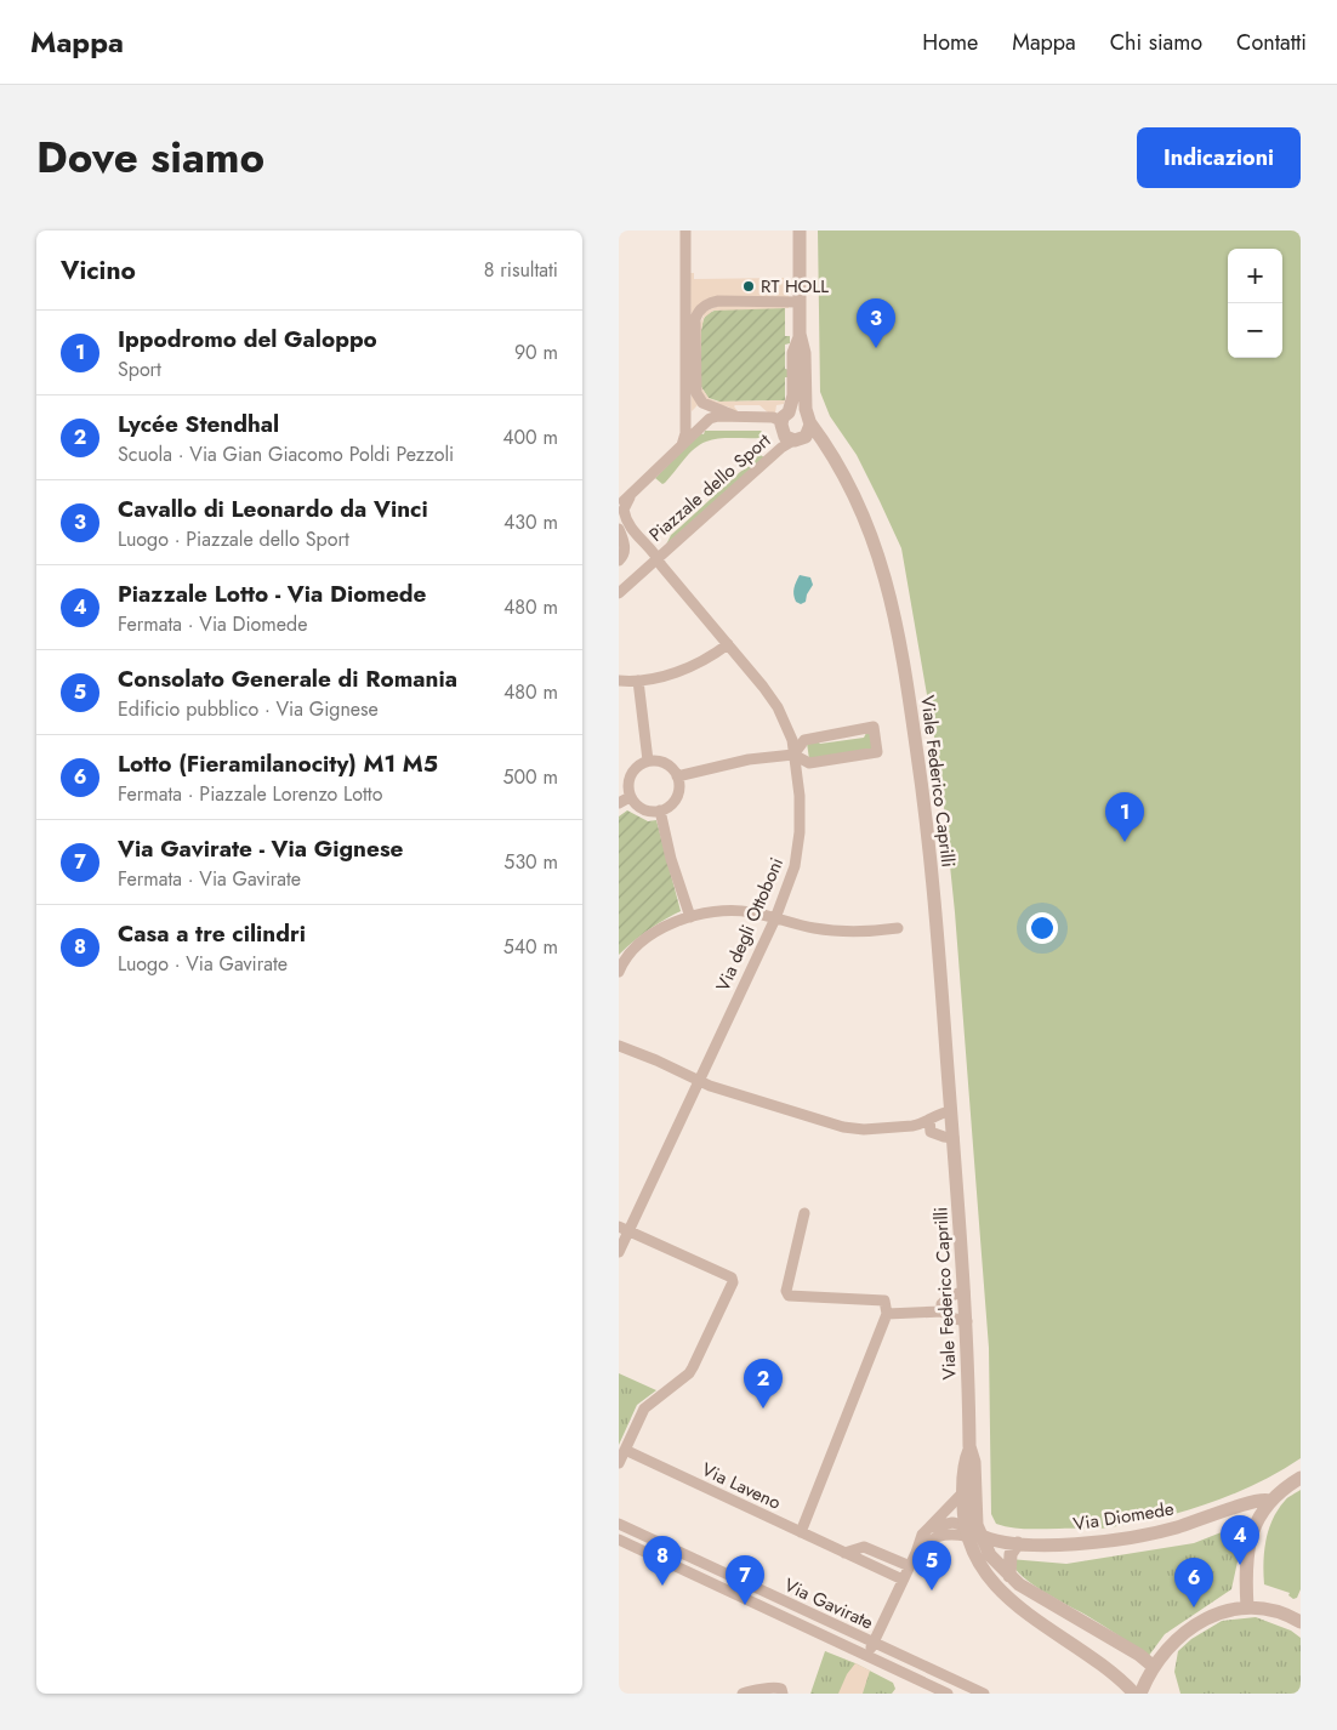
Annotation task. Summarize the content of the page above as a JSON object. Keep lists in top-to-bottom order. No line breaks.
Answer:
{"streets":{"street":["Piazzale dello Sport","Viale Federico Caprilli","Via degli Ottoboni","Via Laveno","Via Diomede","Via Gavirate"]},"crossings":[["Piazzale dello Sport","Viale Federico Caprilli"],["Piazzale dello Sport","Via degli Ottoboni"],["Viale Federico Caprilli","Via Diomede"]],"places":["RT HOLL"],"page":{"header":"Mappa","nav":["Home","Mappa","Chi siamo","Contatti"],"title":"Dove siamo","buttons":"Indicazioni","heading":["Vicino","8 risultati"],"map_buttons":["+","−"],"pins":["3","1","2","4","8","5","7","6"],"list":[{"mark":"1","name":"Ippodromo del Galoppo","note":"Sport","value":"90 m"},{"mark":"2","name":"Lycée Stendhal","note":"Scuola · Via Gian Giacomo Poldi Pezzoli","value":"400 m"},{"mark":"3","name":"Cavallo di Leonardo da Vinci","note":"Luogo · Piazzale dello Sport","value":"430 m"},{"mark":"4","name":"Piazzale Lotto - Via Diomede","note":"Fermata · Via Diomede","value":"480 m"},{"mark":"5","name":"Consolato Generale di Romania","note":"Edificio pubblico · Via Gignese","value":"480 m"},{"mark":"6","name":"Lotto (Fieramilanocity) M1 M5","note":"Fermata · Piazzale Lorenzo Lotto","value":"500 m"},{"mark":"7","name":"Via Gavirate - Via Gignese","note":"Fermata · Via Gavirate","value":"530 m"},{"mark":"8","name":"Casa a tre cilindri","note":"Luogo · Via Gavirate","value":"540 m"}]}}
